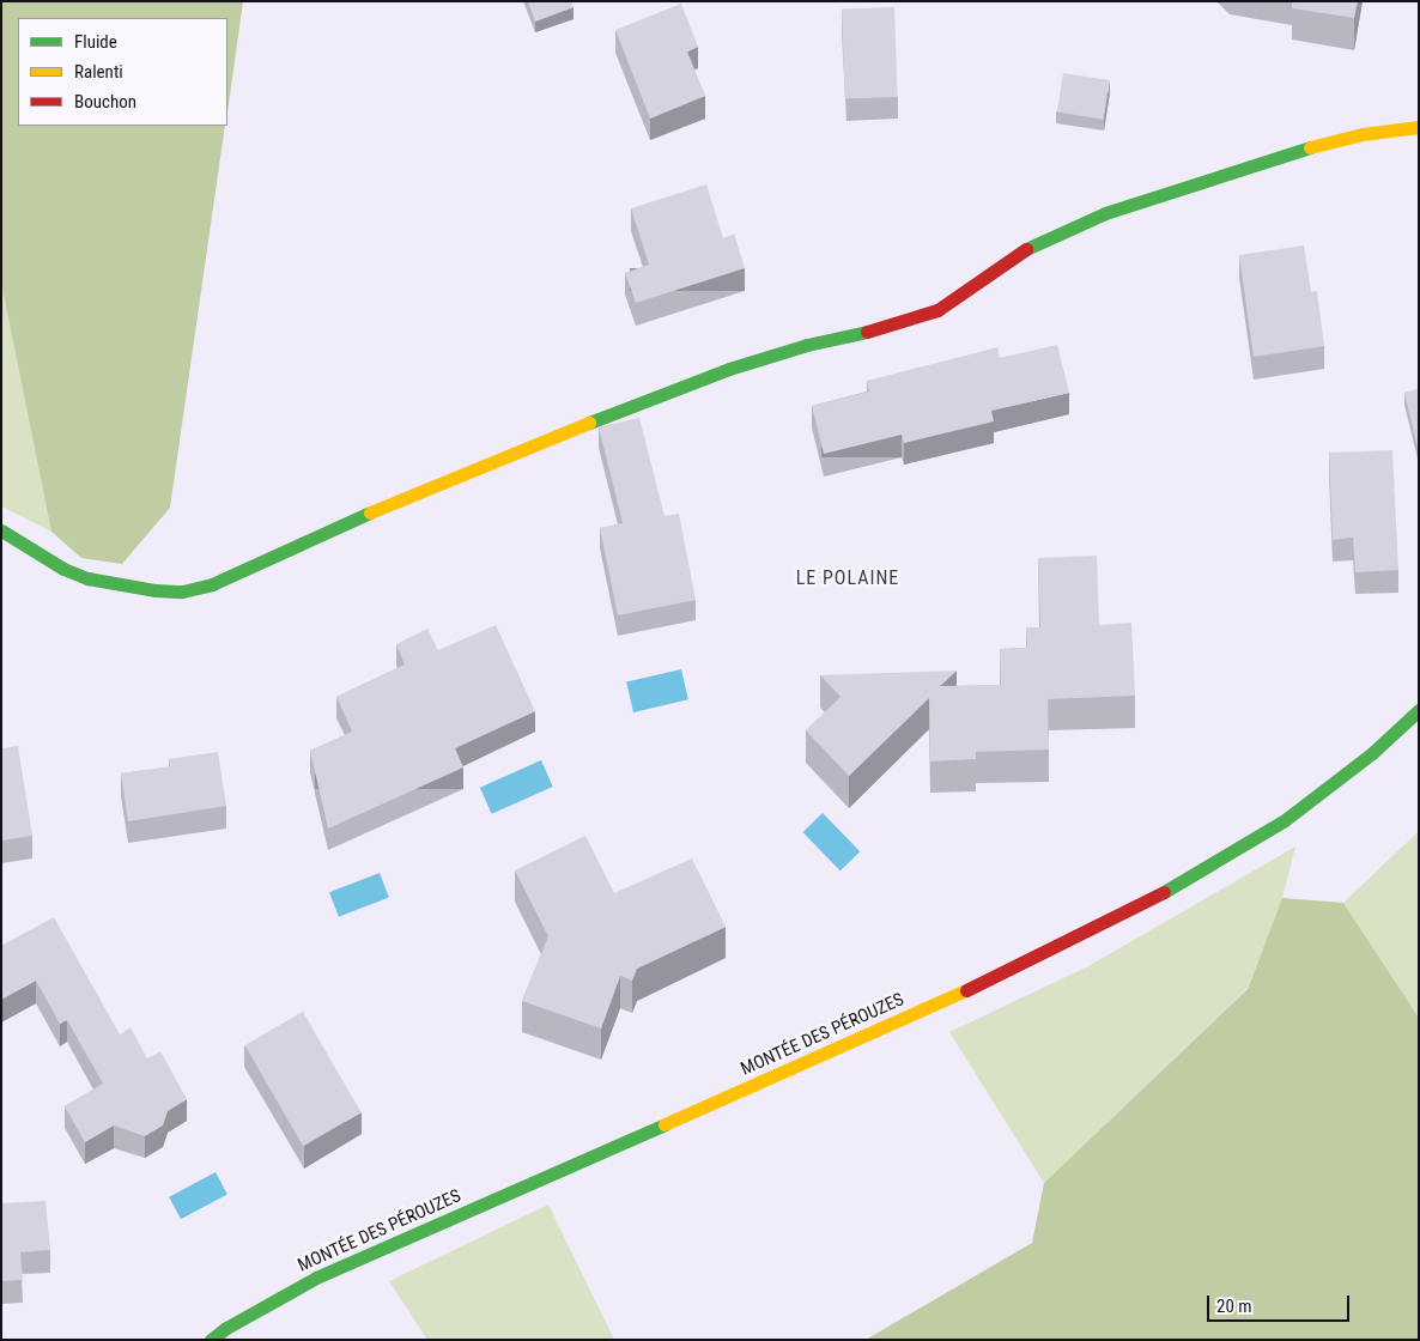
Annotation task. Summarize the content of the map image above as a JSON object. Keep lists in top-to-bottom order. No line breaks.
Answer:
{"streets":{"street":["MONTÉE DES PÉROUZES"]},"districts":["LE POLAINE"],"legend":["Fluide","Ralenti","Bouchon"],"scale_bar":"20 m"}
